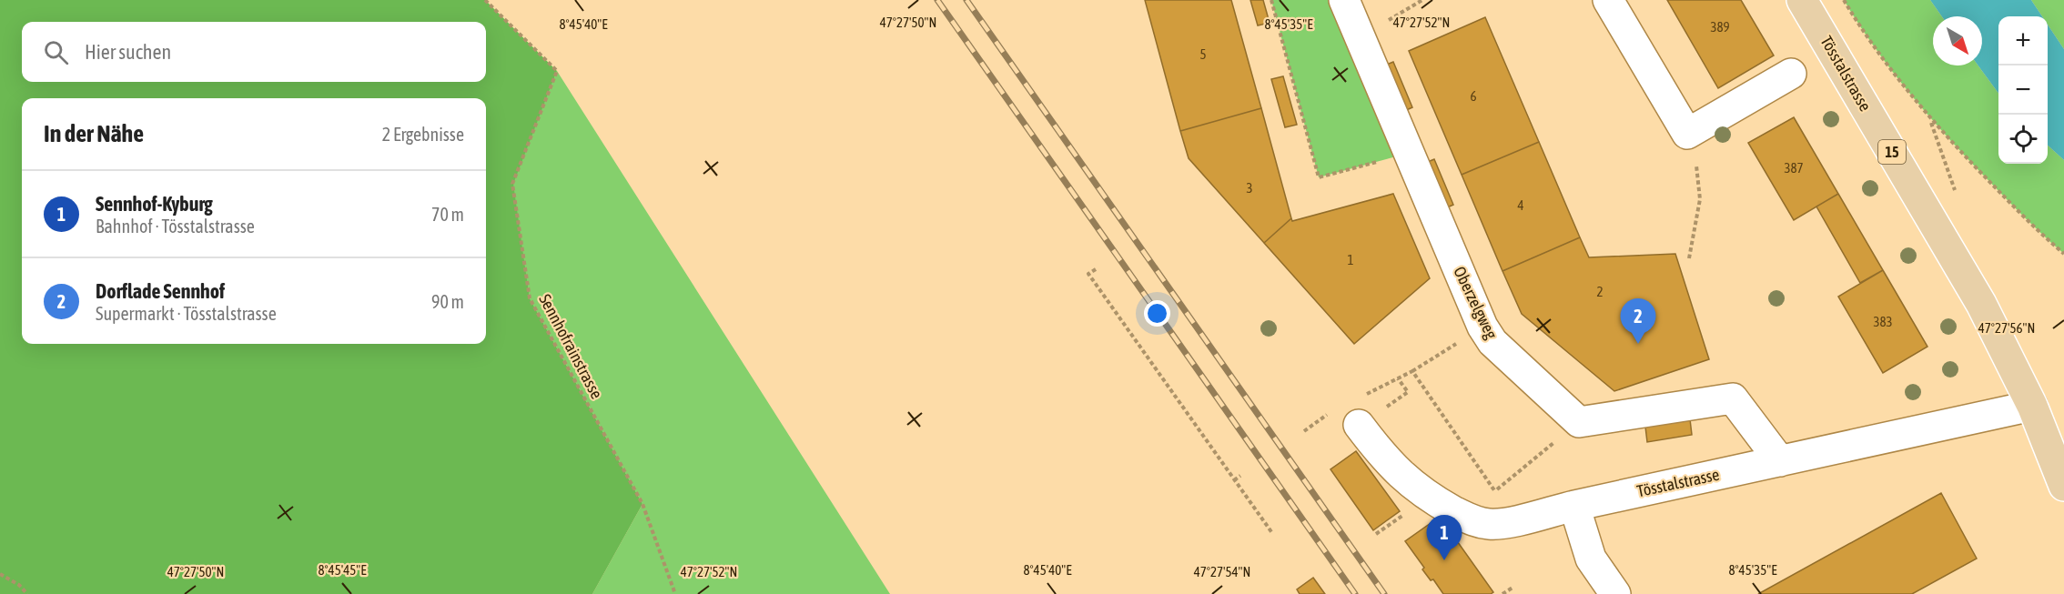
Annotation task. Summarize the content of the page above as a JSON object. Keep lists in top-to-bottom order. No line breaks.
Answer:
{"streets":{"main road":["Tösstalstrasse","15"],"street":["Oberzelgweg"],"path":["Sennhofrainstrasse"]},"house_numbers":["389","5","6","387","3","4","1","2","383"],"north":"bottom right","page":{"map_buttons":["+","−"],"search":"Hier suchen","heading":["In der Nähe","2 Ergebnisse"],"list":[{"mark":"1","name":"Sennhof-Kyburg","note":"Bahnhof · Tösstalstrasse","value":"70 m"},{"mark":"2","name":"Dorflade Sennhof","note":"Supermarkt · Tösstalstrasse","value":"90 m"}],"pins":["2","1"]},"coordinates":["47°27'50\"N","47°27'52\"N","8°45'40\"E","8°45'35\"E","47°27'56\"N","8°45'45\"E","47°27'54\"N"]}
